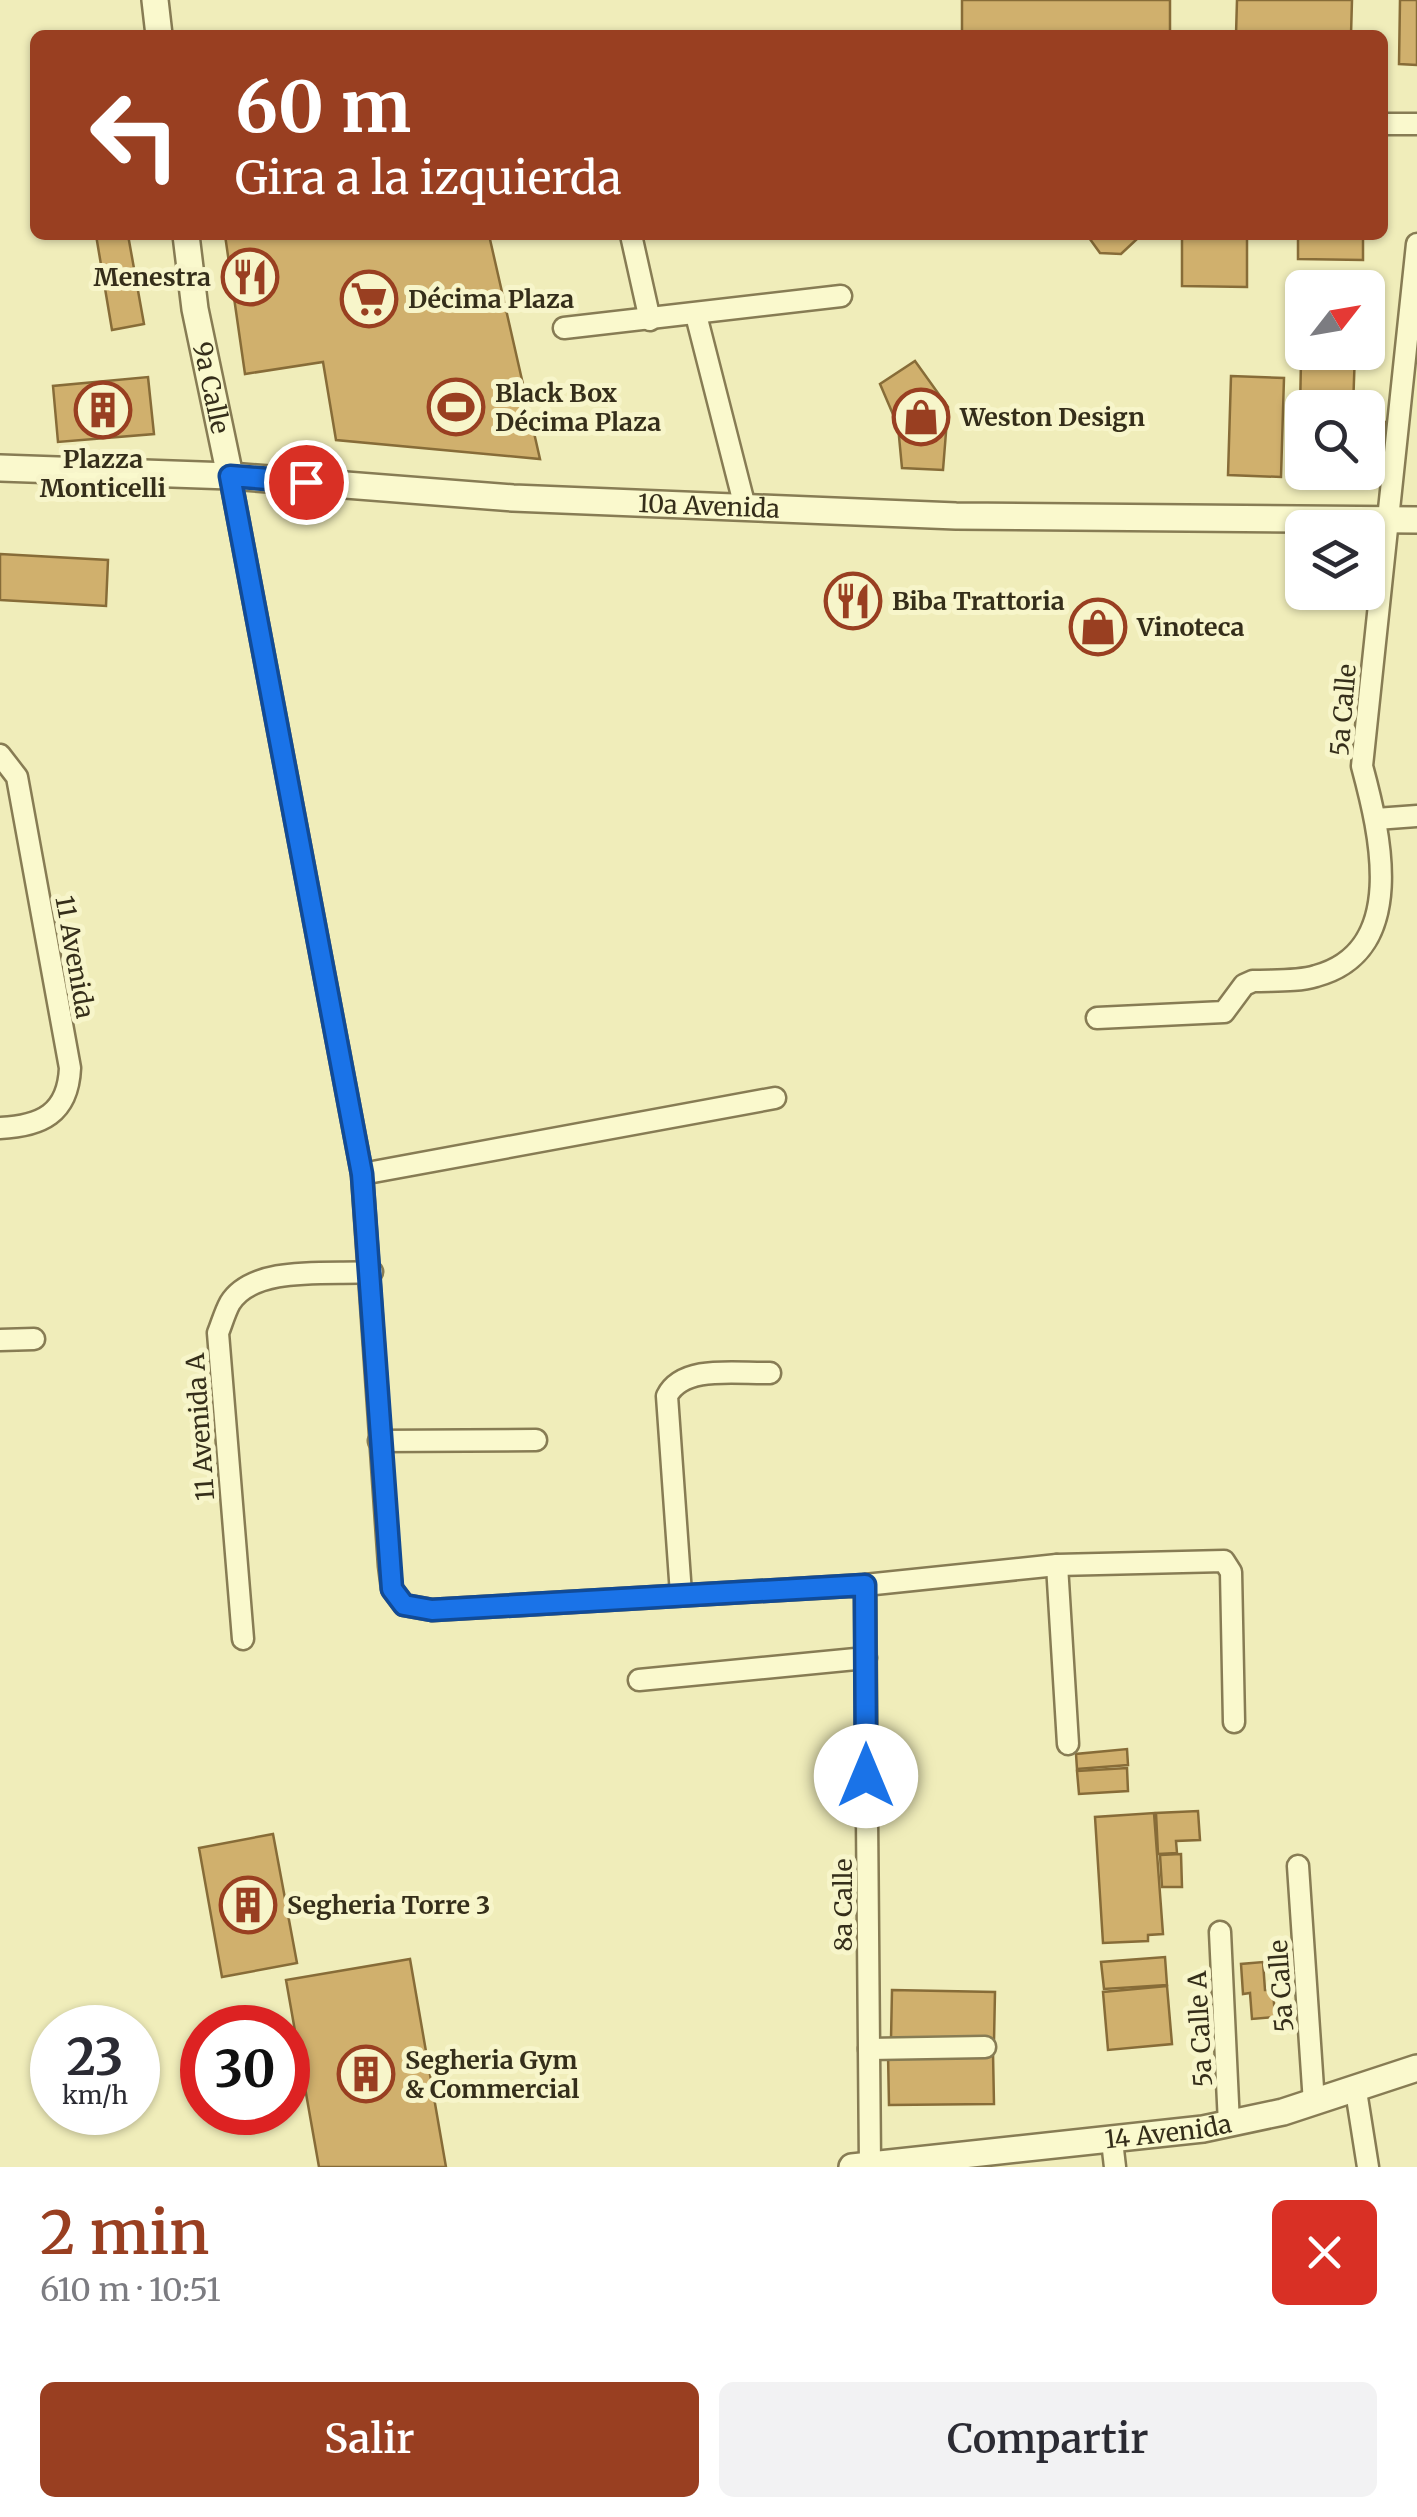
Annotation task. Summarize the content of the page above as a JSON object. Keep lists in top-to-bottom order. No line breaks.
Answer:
{"streets":{"street":["9a Calle","10a Avenida","5a Calle","11 Avenida","11 Avenida A","8a Calle","5a Calle A","14 Avenida"]},"crossings":[["9a Calle","10a Avenida"],["9a Calle","11 Avenida A"],["10a Avenida","5a Calle"],["5a Calle","14 Avenida"],["8a Calle","14 Avenida"],["5a Calle A","14 Avenida"]],"places":{"restaurant":["Menestra","Biba Trattoria"],"supermarket":["Décima Plaza"],"sports":["Black Box Décima Plaza"],"building":["Plazza Monticelli","Segheria Torre 3","Segheria Gym & Commercial"],"shop":["Weston Design","Vinoteca"]},"north":"top right","page":{"turn":["60 m","Gira a la izquierda"],"speed":"23 km/h","limit":"30","heading":["2 min","610 m · 10:51"],"buttons":["Salir","Compartir"]}}
